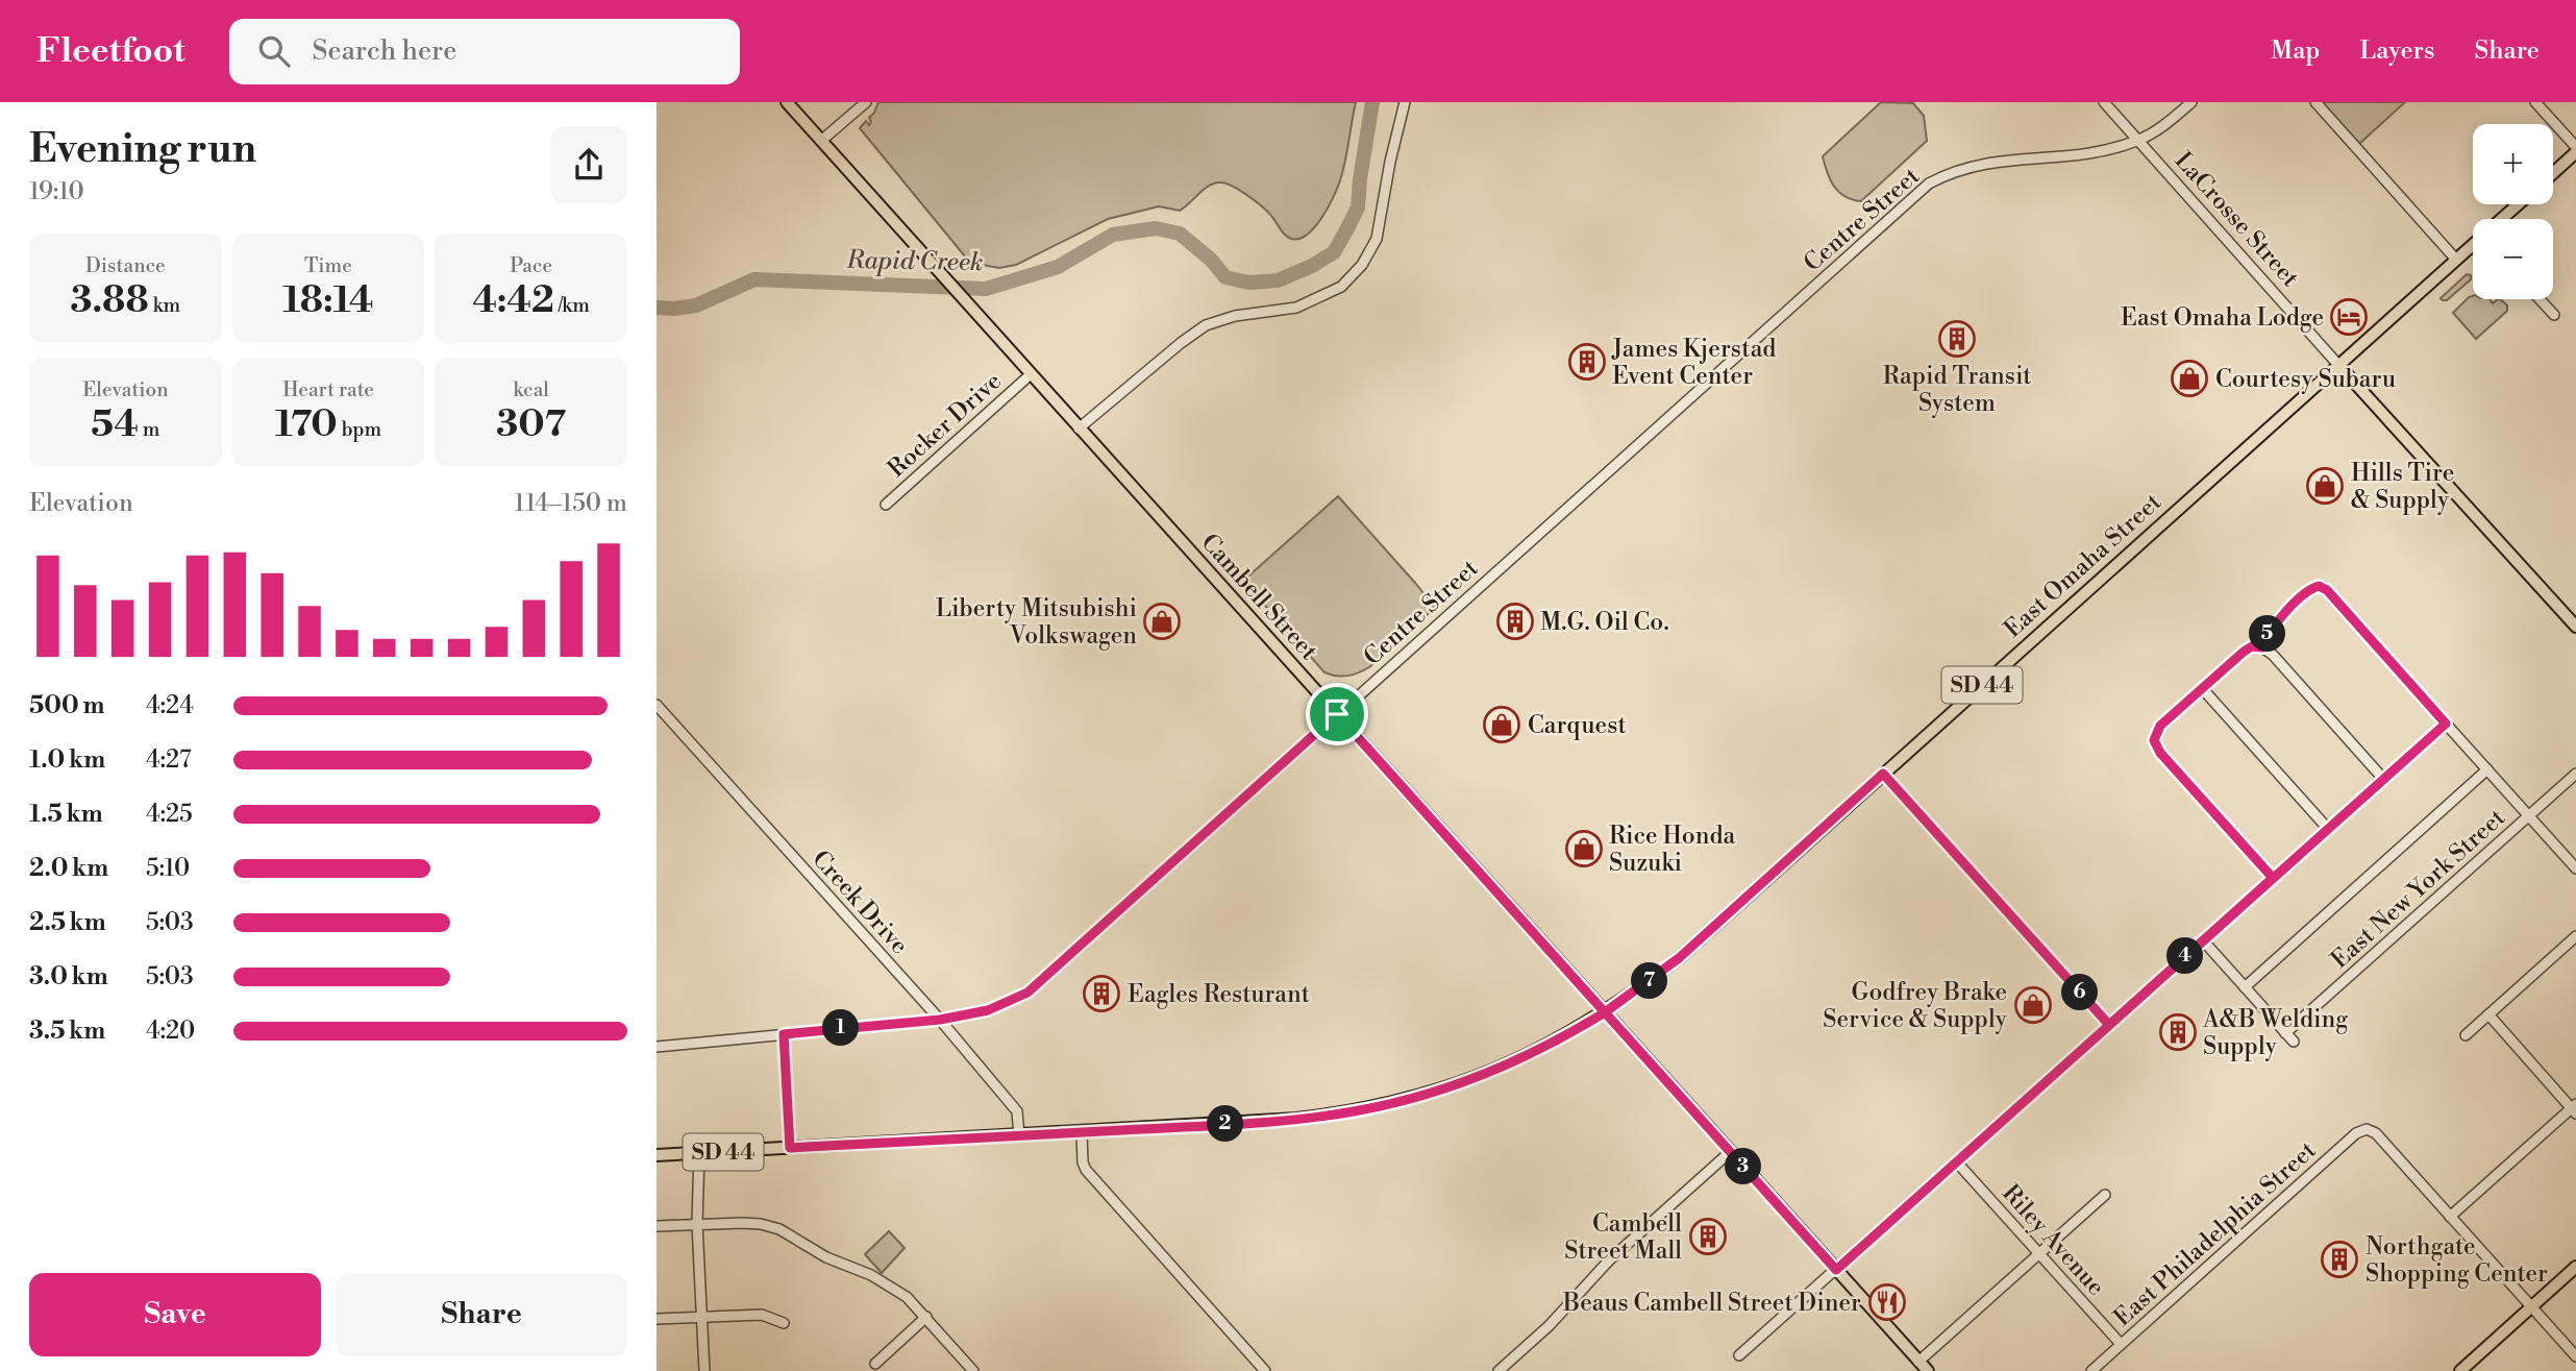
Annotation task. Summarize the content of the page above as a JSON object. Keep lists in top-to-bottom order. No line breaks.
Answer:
{"streets":{"main road":["LaCrosse Street","East Omaha Street","Cambell Street","SD 44"],"street":["Centre Street","Rocker Drive","East New York Street","Creek Drive","East Philadelphia Street","Riley Avenue"]},"crossings":[["Centre Street","LaCrosse Street"],["Centre Street","Cambell Street"],["Centre Street","Creek Drive"],["LaCrosse Street","East Omaha Street"],["Rocker Drive","Cambell Street"],["East Omaha Street","Cambell Street"],["East Omaha Street","SD 44"],["Cambell Street","SD 44"],["SD 44","Creek Drive"],["East Philadelphia Street","Riley Avenue"]],"water":["Rapid Creek"],"places":{"hotel":["East Omaha Lodge"],"building":["Rapid Transit System","James Kjerstad Event Center","M.G. Oil Co.","Eagles Resturant","A&B Welding Supply","Cambell Street Mall","Northgate Shopping Center"],"shop":["Courtesy Subaru","Hills Tire & Supply","Liberty Mitsubishi Volkswagen","Carquest","Rice Honda Suzuki","Godfrey Brake Service & Supply"],"restaurant":["Beaus Cambell Street Diner"]},"page":{"header":"Fleetfoot","search":"Search here","nav":["Map","Layers","Share"],"heading":["Evening run","19:10"],"map_buttons":["+","−"],"stats":[["Distance","3.88 km"],["Time","18:14"],["Pace","4:42 /km"],["Elevation","54 m"],["Heart rate","170 bpm"],["kcal","307"]],"chart":["Elevation","114–150 m"],"pins":["5","4","7","6","1","2","3"],"list":[{"name":"500 m","note":"4:24"},{"name":"1.0 km","note":"4:27"},{"name":"1.5 km","note":"4:25"},{"name":"2.0 km","note":"5:10"},{"name":"2.5 km","note":"5:03"},{"name":"3.0 km","note":"5:03"},{"name":"3.5 km","note":"4:20"}],"buttons":["Save","Share"]}}
